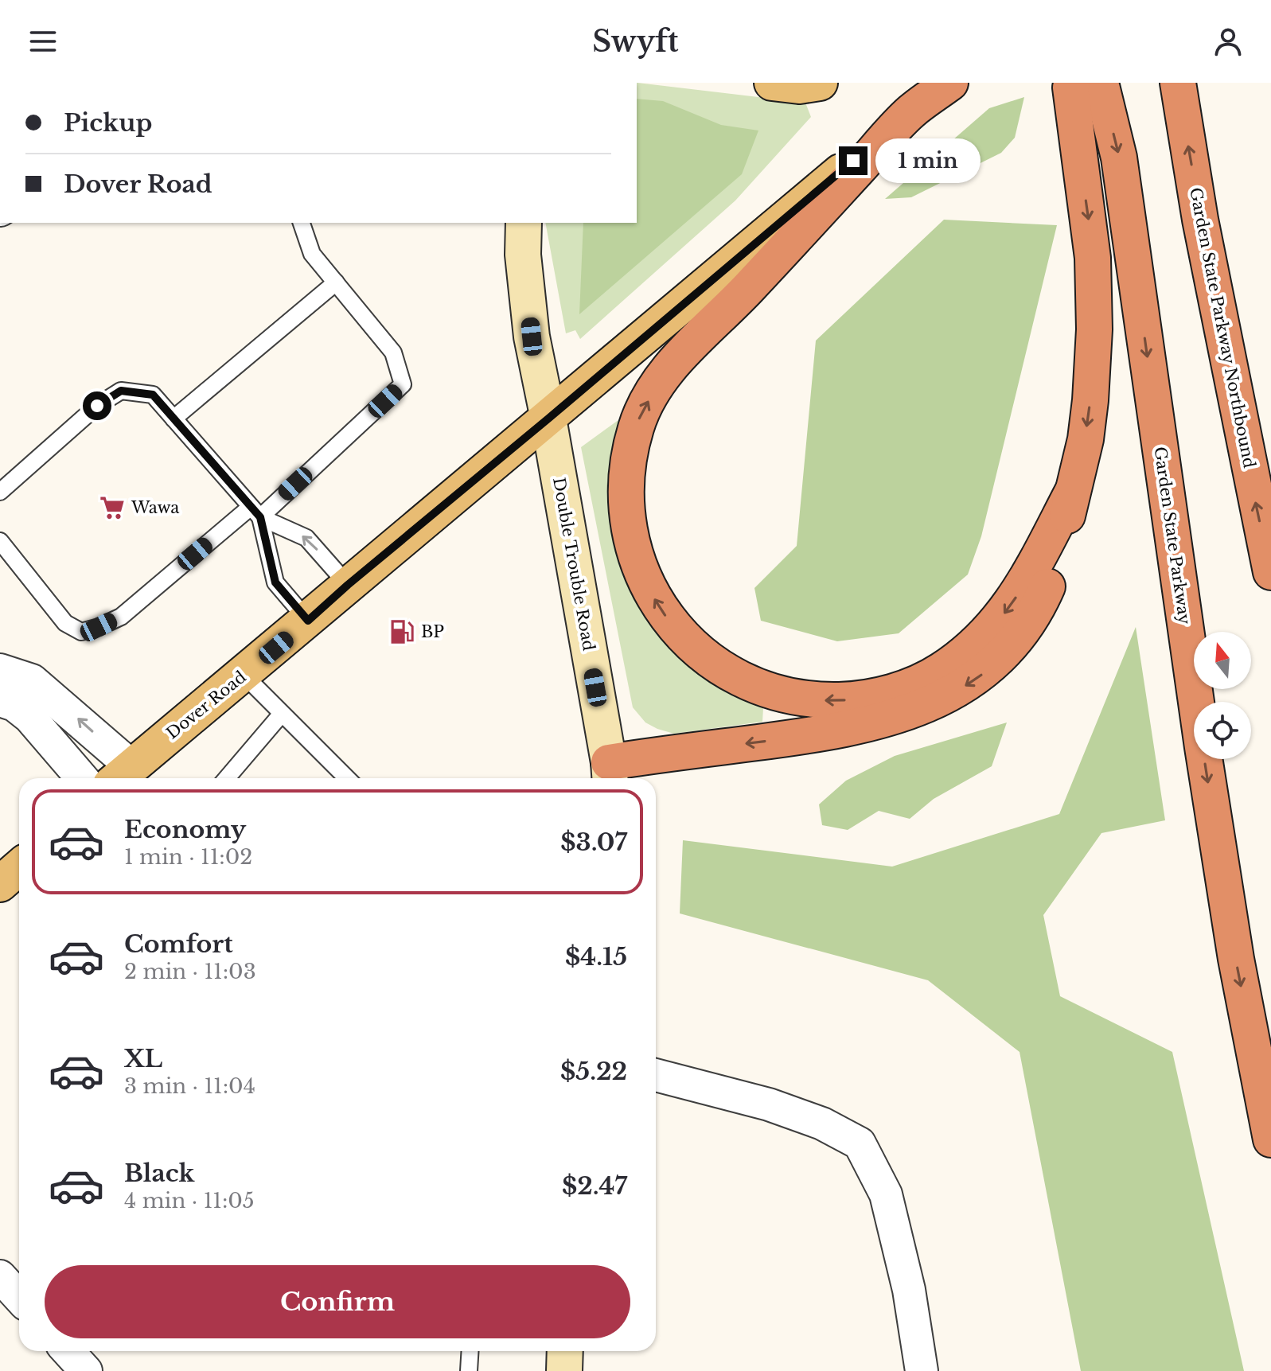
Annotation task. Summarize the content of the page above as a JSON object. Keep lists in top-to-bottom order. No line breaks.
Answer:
{"streets":{"highway":["Garden State Parkway Northbound","Garden State Parkway"],"main road":["Double Trouble Road","Dover Road"]},"crossings":[["Double Trouble Road","Dover Road"]],"places":{"supermarket":["Wawa"],"fuel station":["BP"]},"north":"top","page":{"header":"Swyft","banner":["Pickup","Dover Road"],"bubble":"1 min","list":[{"name":"Economy","note":"1 min · 11:02","value":"$3.07"},{"name":"Comfort","note":"2 min · 11:03","value":"$4.15"},{"name":"XL","note":"3 min · 11:04","value":"$5.22"},{"name":"Black","note":"4 min · 11:05","value":"$2.47"}],"buttons":"Confirm"}}
